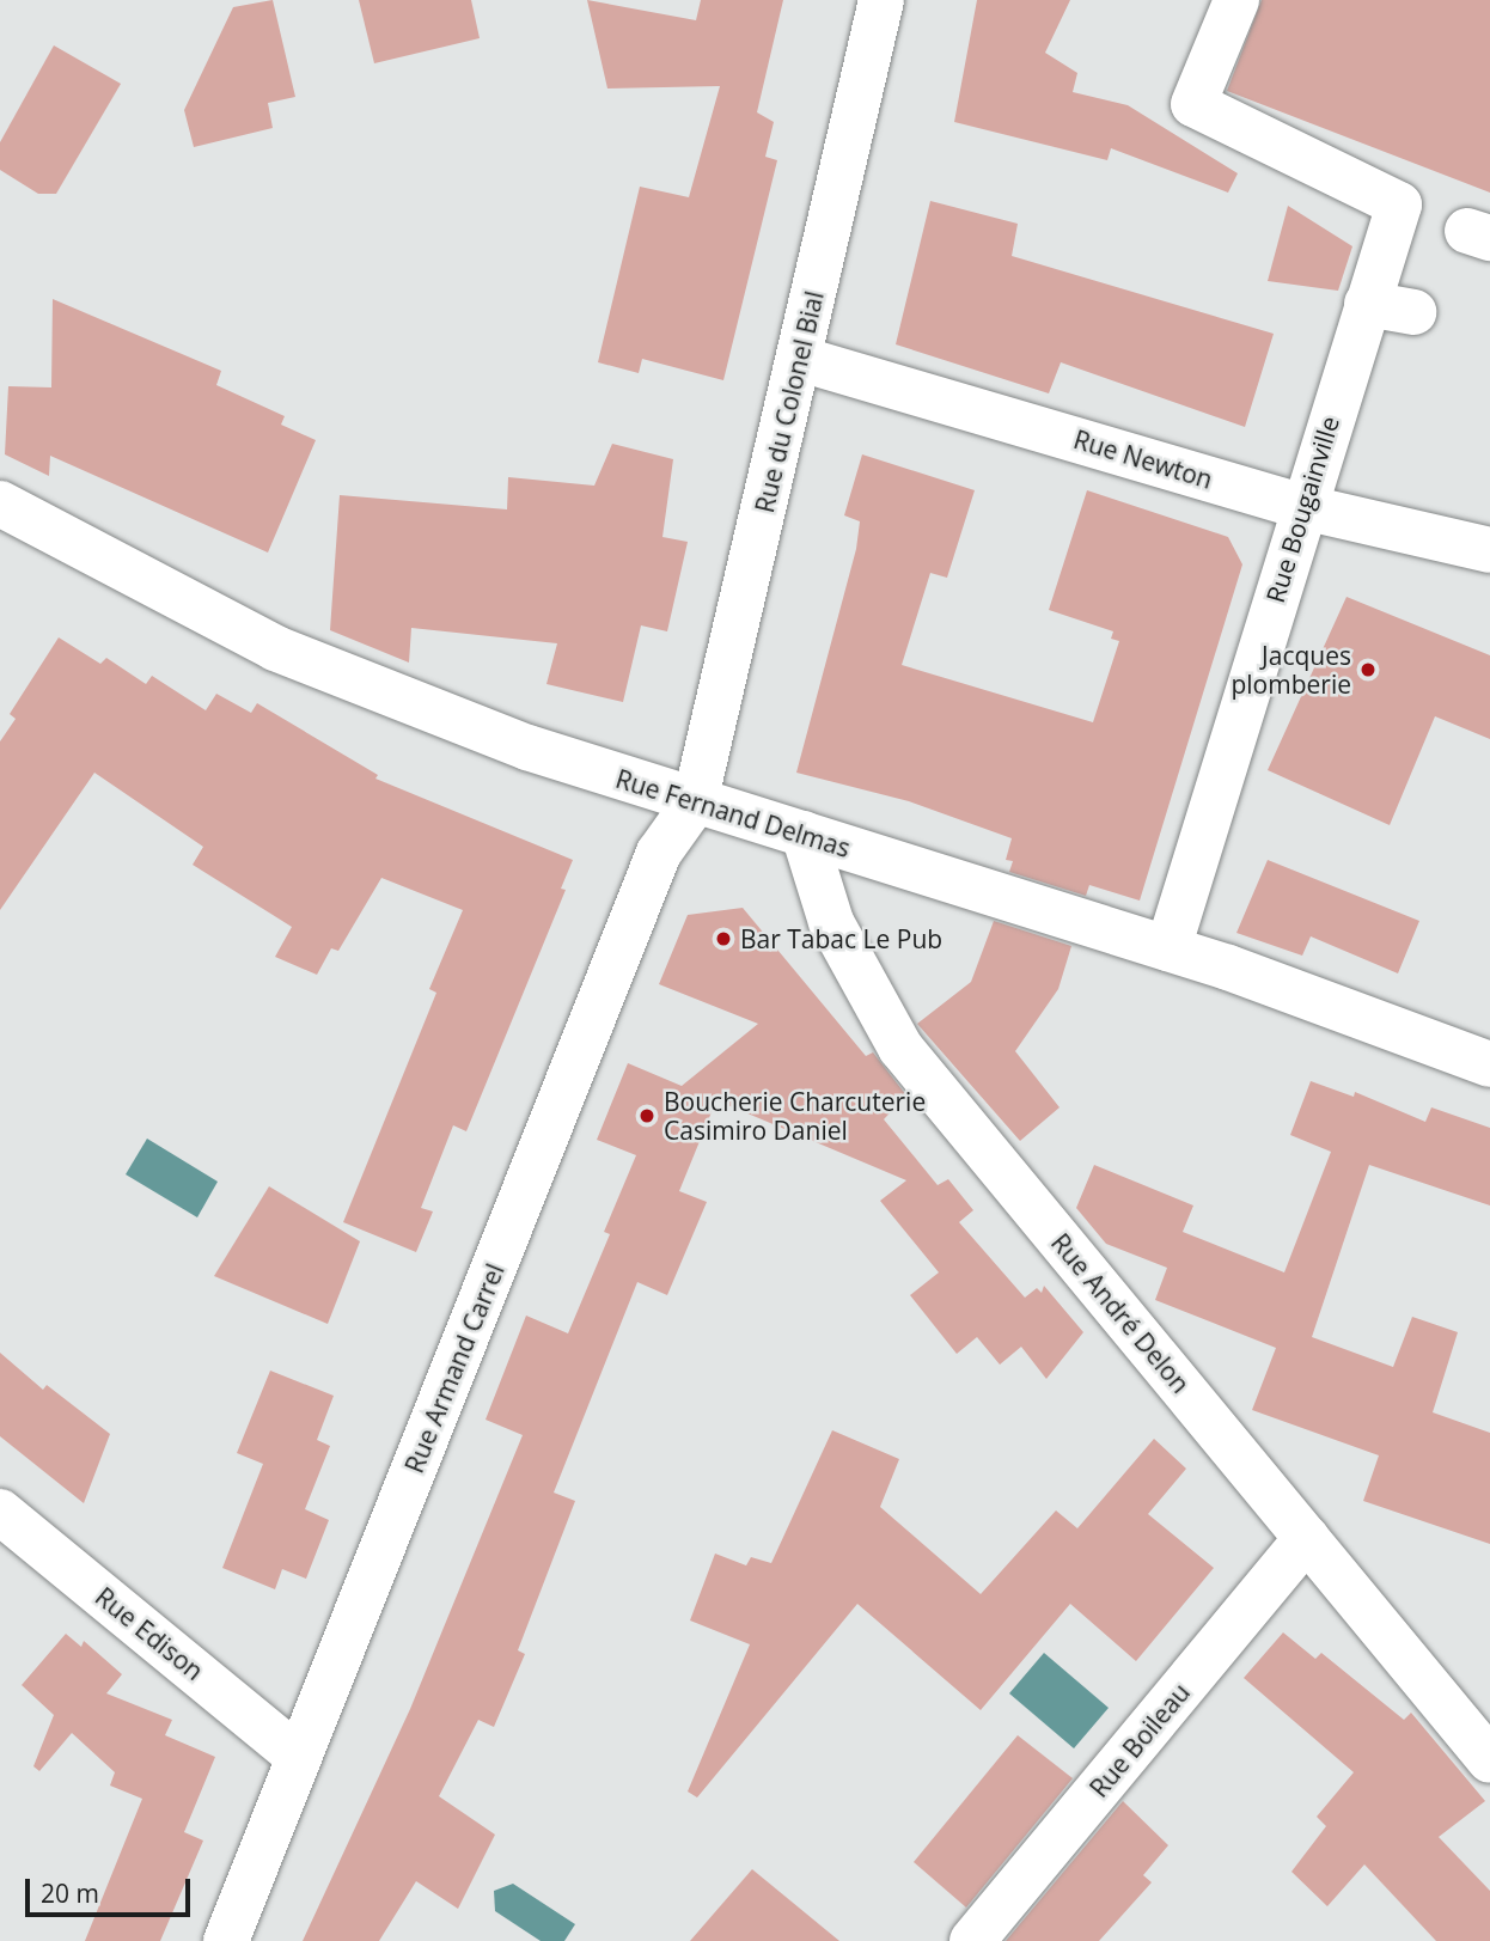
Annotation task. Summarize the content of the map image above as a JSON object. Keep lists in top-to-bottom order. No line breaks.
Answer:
{"streets":{"street":["Rue du Colonel Bial","Rue Newton","Rue Bougainville","Rue Fernand Delmas","Rue André Delon","Rue Armand Carrel","Rue Edison","Rue Boileau"]},"crossings":[["Rue du Colonel Bial","Rue Newton"],["Rue du Colonel Bial","Rue Fernand Delmas"],["Rue du Colonel Bial","Rue Armand Carrel"],["Rue Newton","Rue Bougainville"],["Rue Bougainville","Rue Fernand Delmas"],["Rue Fernand Delmas","Rue André Delon"],["Rue Fernand Delmas","Rue Armand Carrel"],["Rue André Delon","Rue Boileau"],["Rue Armand Carrel","Rue Edison"]],"places":["Jacques plomberie","Bar Tabac Le Pub","Boucherie Charcuterie Casimiro Daniel"],"scale_bar":"20 m"}
